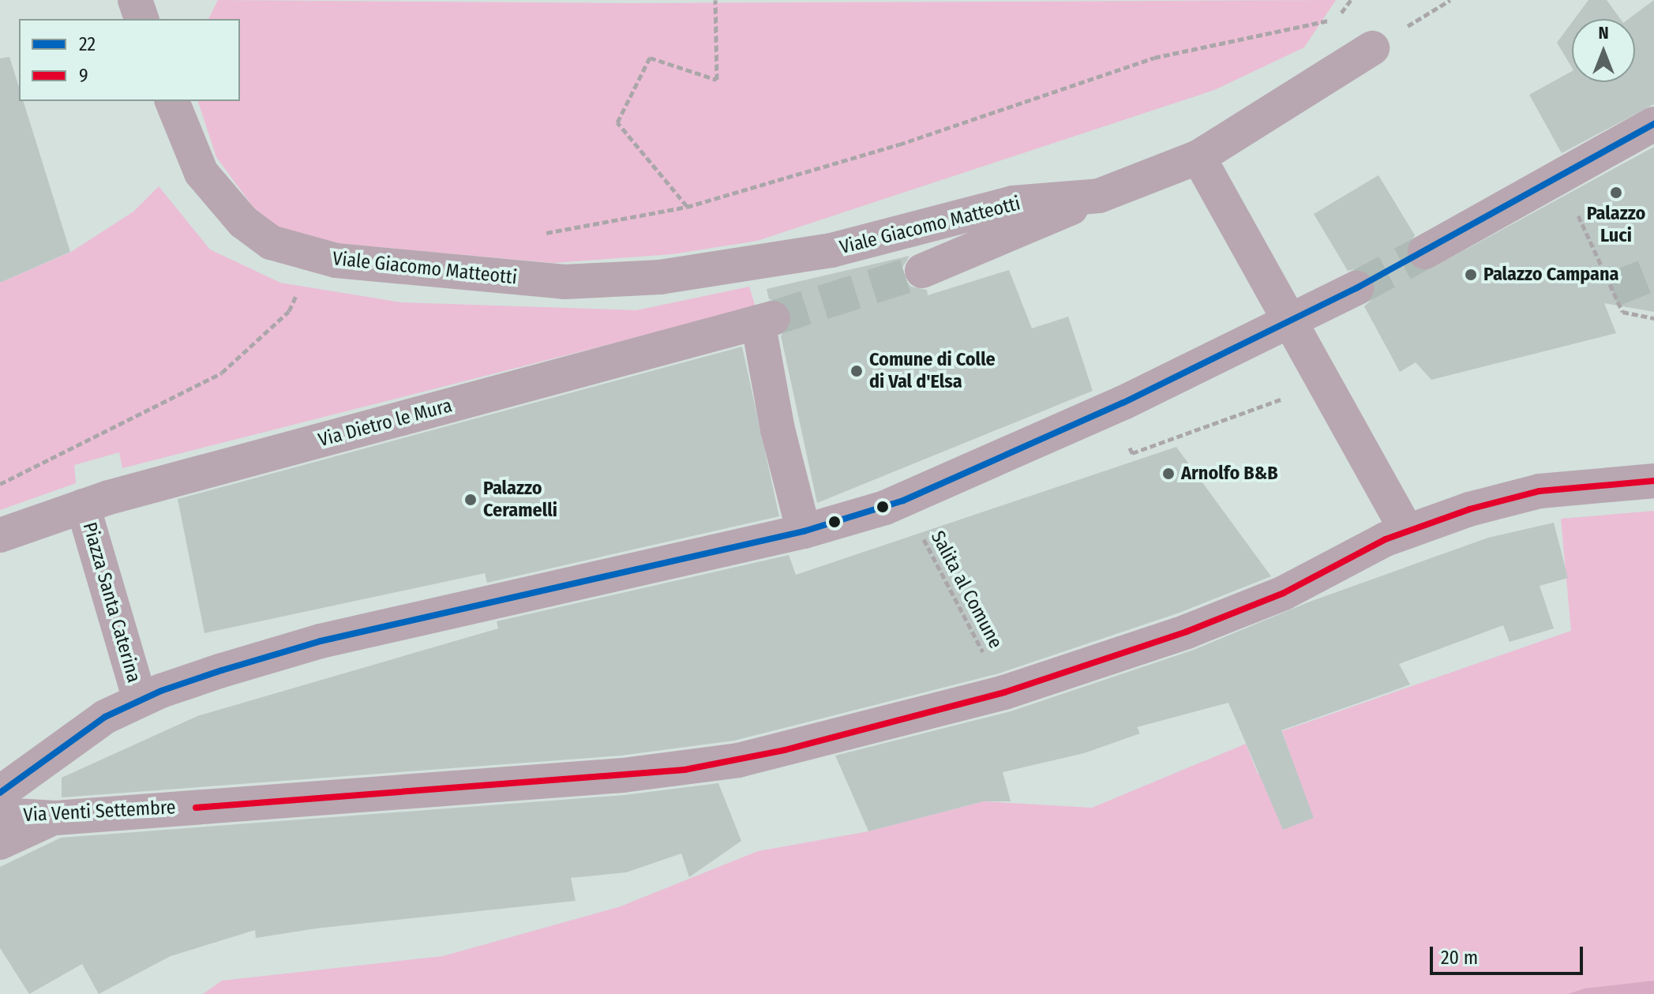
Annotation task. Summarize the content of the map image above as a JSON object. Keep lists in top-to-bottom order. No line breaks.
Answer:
{"streets":{"street":["Viale Giacomo Matteotti","Via Dietro le Mura","Piazza Santa Caterina","Via Venti Settembre"],"path":["Salita al Comune"]},"crossings":[["Via Dietro le Mura","Piazza Santa Caterina"],["Salita al Comune","Via Venti Settembre"]],"places":["Palazzo Luci","Palazzo Campana","Comune di Colle di Val d'Elsa","Arnolfo B&B","Palazzo Ceramelli"],"lines":["transit line 22","transit line 9"],"legend":["22","9"],"scale_bar":"20 m","north":"top"}
